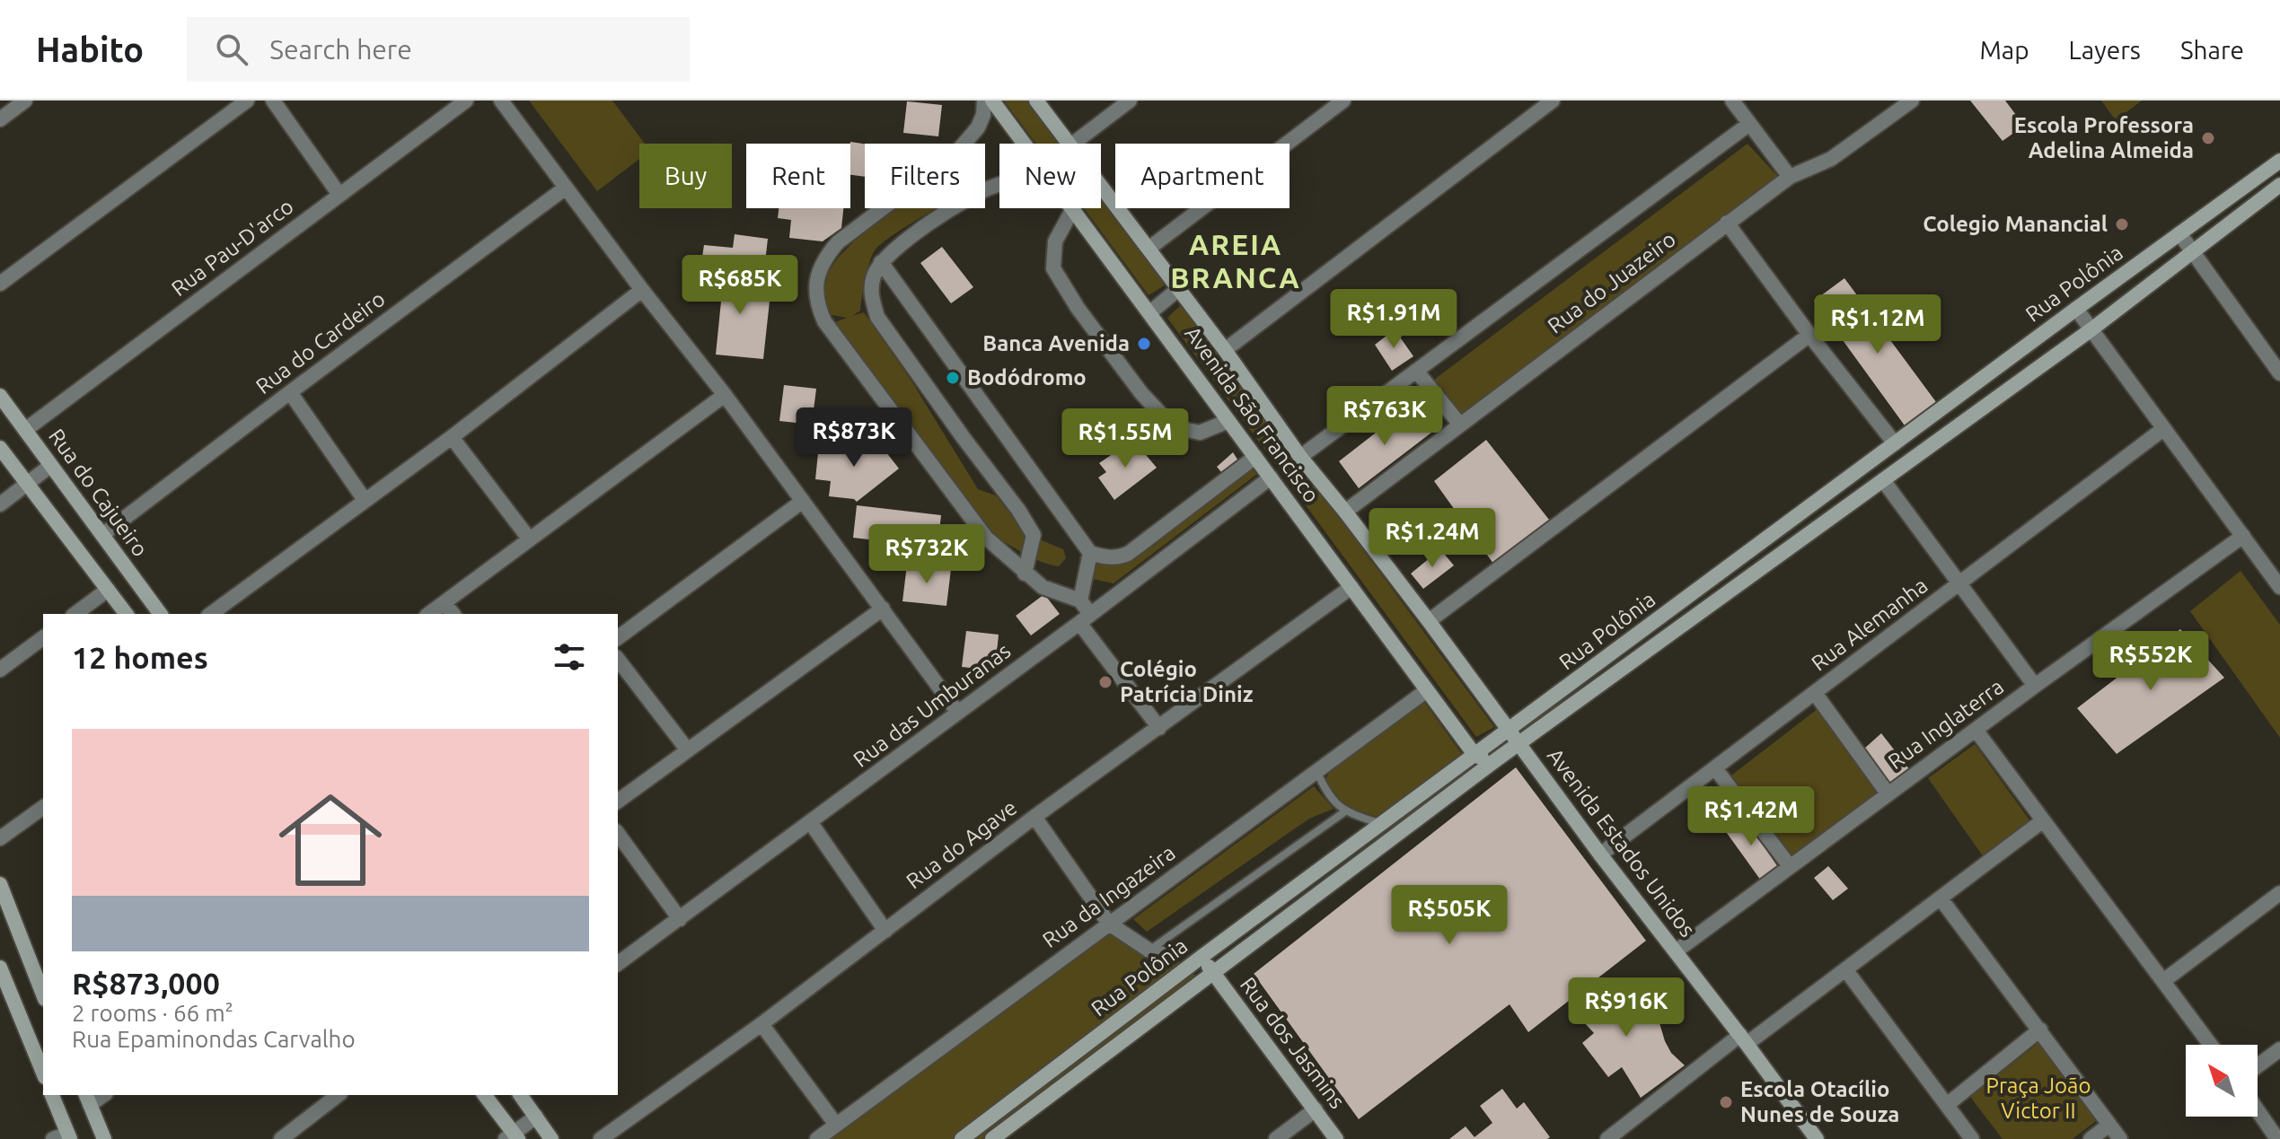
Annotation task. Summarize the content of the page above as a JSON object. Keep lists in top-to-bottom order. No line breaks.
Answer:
{"streets":{"street":["Rua Pau-D'arco","Rua do Juazeiro","Rua Polônia","Rua do Cardeiro","Avenida São Francisco","Rua do Cajueiro","Rua Alemanha","Rua das Umburanas","Rua Inglaterra","Avenida Estados Unidos","Rua do Agave","Rua da Ingazeira","Rua dos Jasmins"]},"crossings":[["Rua Pau-D'arco","Rua do Cajueiro"],["Rua do Juazeiro","Avenida São Francisco"],["Rua Polônia","Avenida São Francisco"],["Rua Polônia","Avenida Estados Unidos"],["Rua Polônia","Rua dos Jasmins"],["Rua do Cardeiro","Rua do Cajueiro"],["Avenida São Francisco","Rua das Umburanas"],["Avenida São Francisco","Avenida Estados Unidos"],["Avenida São Francisco","Rua do Agave"],["Avenida São Francisco","Rua da Ingazeira"],["Rua Alemanha","Avenida Estados Unidos"],["Rua Inglaterra","Avenida Estados Unidos"]],"districts":["AREIA BRANCA"],"parks":["Praça João Victor II"],"places":["Escola Professora Adelina Almeida","Colegio Manancial","Banca Avenida","Bodódromo","Colégio Patrícia Diniz","Escola Otacílio Nunes de Souza"],"north":"top left","page":{"header":"Habito","search":"Search here","nav":["Map","Layers","Share"],"chip":["Buy","Rent","Filters","New","Apartment"],"price":["R$685K","R$1.91M","R$1.12M","R$763K","R$873K","R$1.55M","R$1.24M","R$732K","R$552K","R$1.42M","R$505K","R$916K"],"heading":"12 homes","list":[{"name":"R$873,000","note":"2 rooms · 66 m² · Rua Epaminondas Carvalho"}]}}
